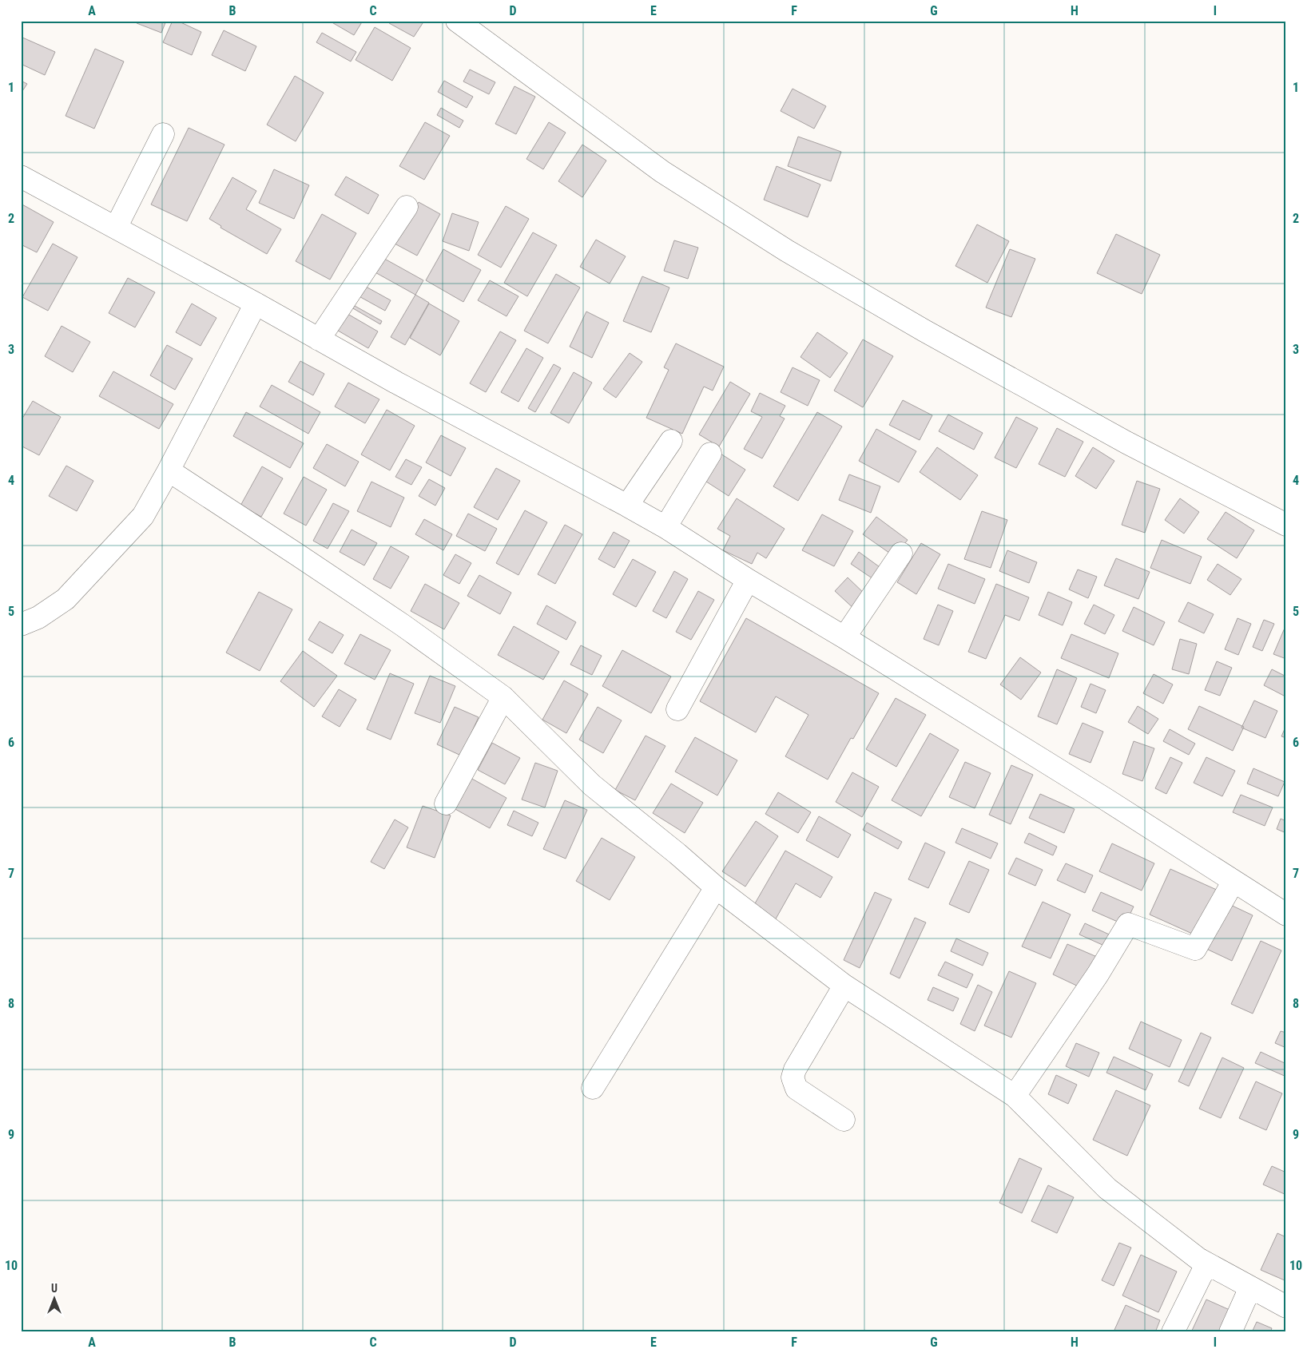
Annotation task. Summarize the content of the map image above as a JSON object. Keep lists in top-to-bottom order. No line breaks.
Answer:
{"north":"top","grid":{"columns":["A","B","C","D","E","F","G","H","I"],"rows":["1","2","3","4","5","6","7","8","9","10"]}}
